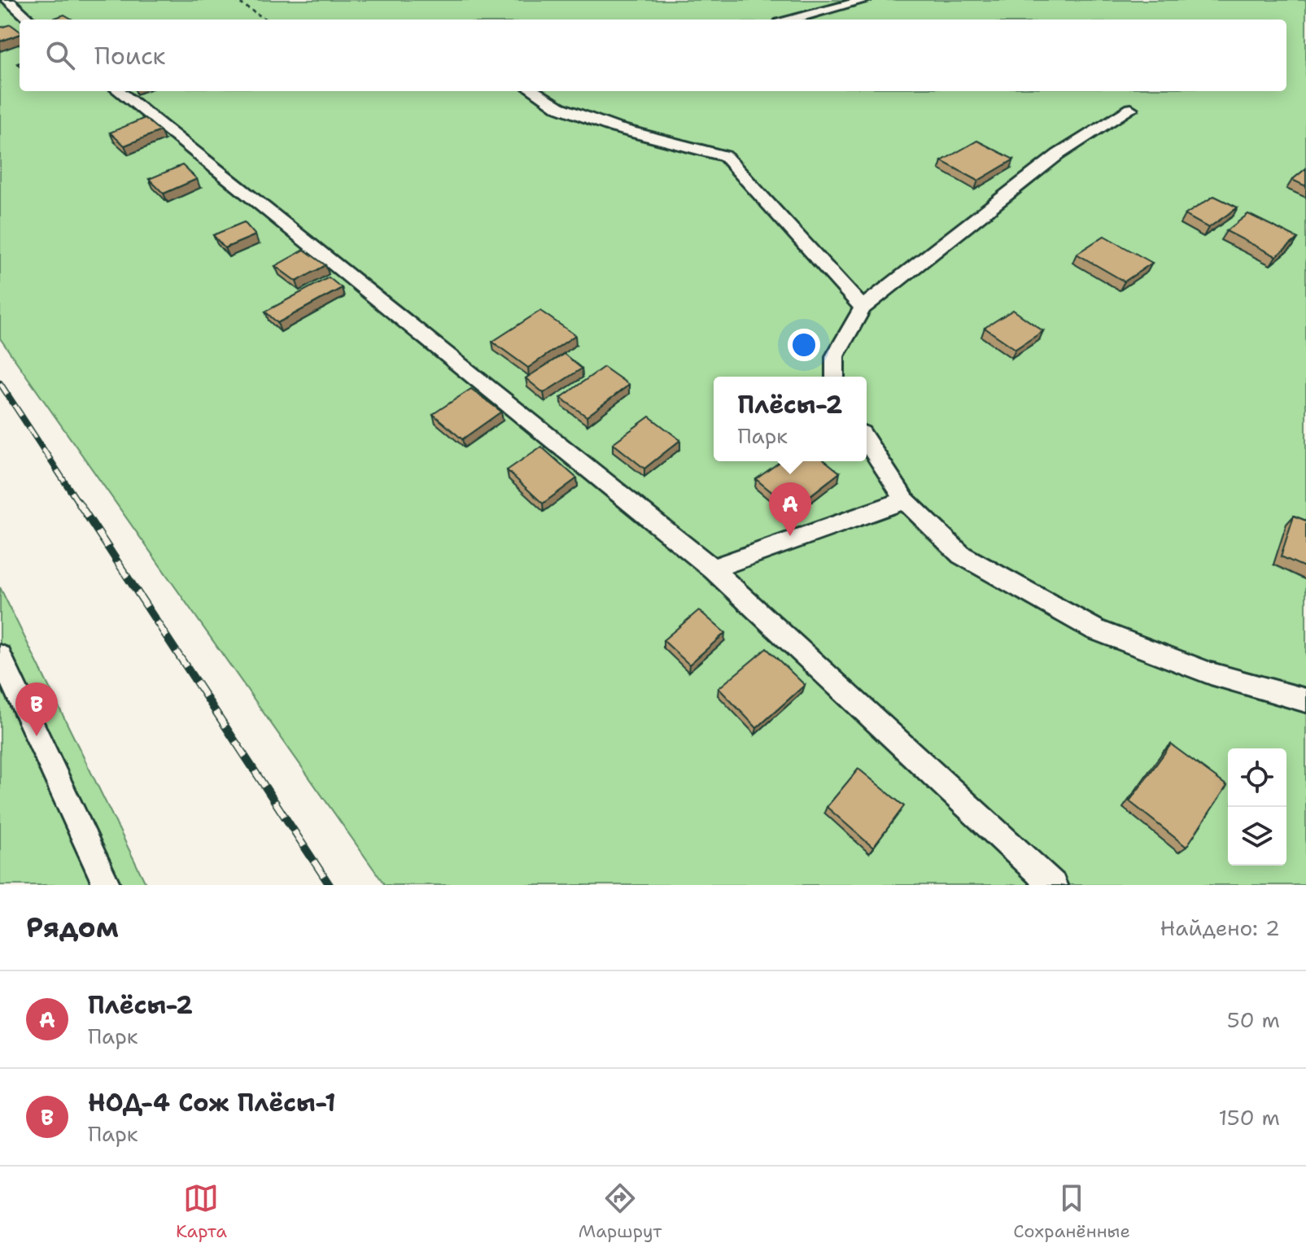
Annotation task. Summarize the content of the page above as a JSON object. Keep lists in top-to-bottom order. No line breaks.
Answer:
{"page":{"search":"Поиск","popup":["Плёсы-2","Парк"],"pins":["A","B"],"heading":["Рядом","Найдено: 2"],"list":[{"mark":"A","name":"Плёсы-2","note":"Парк","value":"50 m"},{"mark":"B","name":"НОД-4 Сож Плёсы-1","note":"Парк","value":"150 m"}],"nav":["Карта","Маршрут","Сохранённые"]}}
